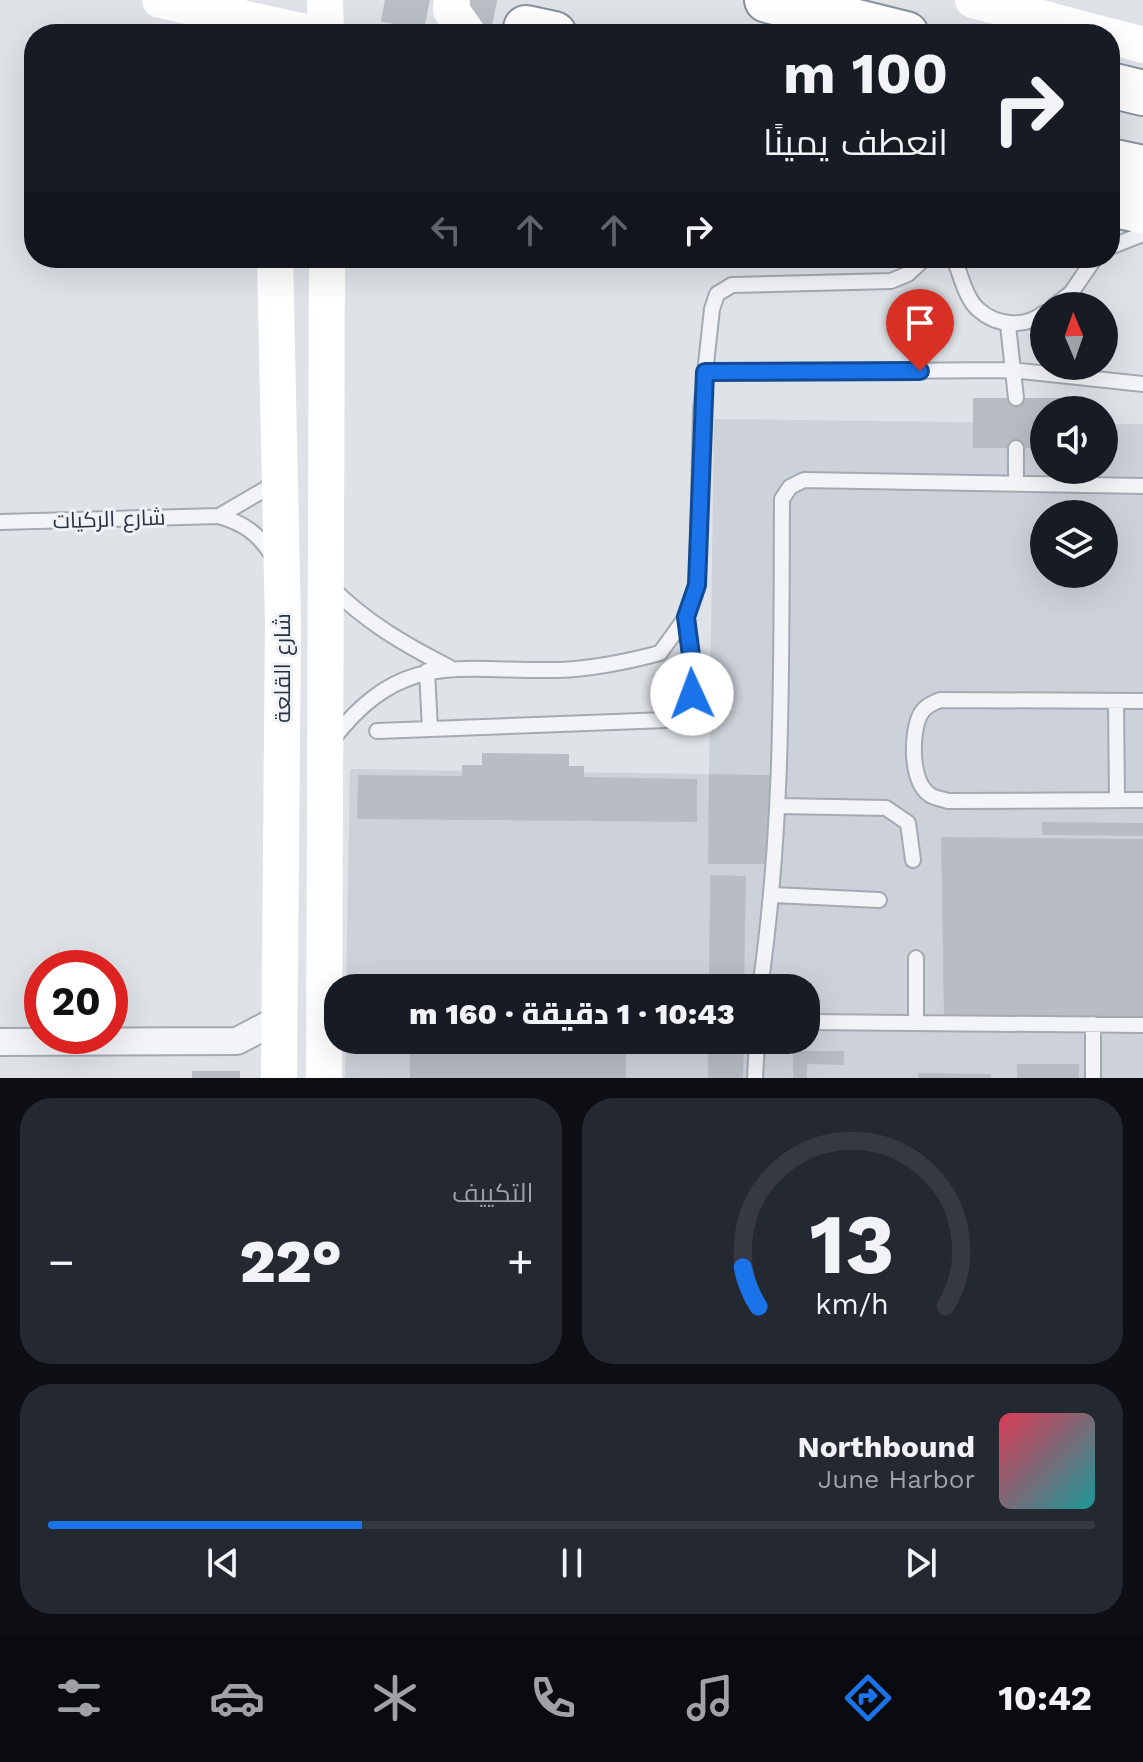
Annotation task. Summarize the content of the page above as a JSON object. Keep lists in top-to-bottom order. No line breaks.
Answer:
{"streets":{"main road":["شارع القلعة"],"lane":["شارع الركيات"]},"crossings":[["شارع الركيات","شارع القلعة"]],"north":"top","page":{"turn":["100 m","انعطف يمينًا"],"limit":"20","trip":"10:43 · 1 دقيقة · 160 m","tile":"التكييف","heat":["−","22°","+"],"song":["Northbound","June Harbor"],"tabs":"10:42","gauge":["13","km/h"]}}
